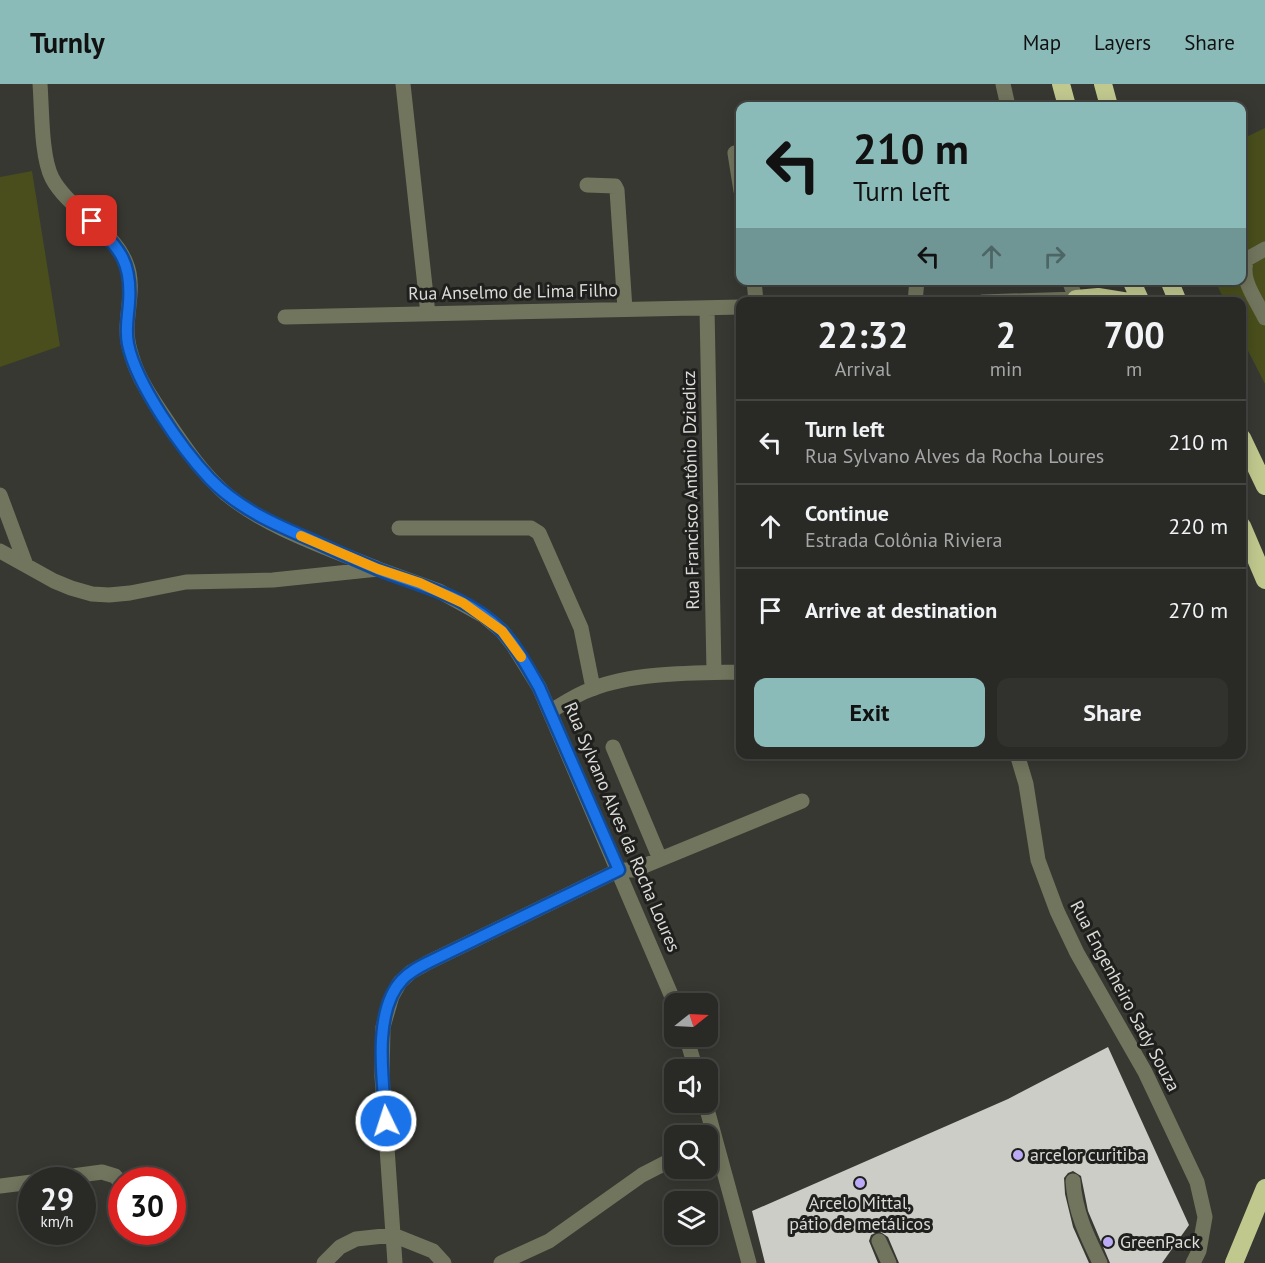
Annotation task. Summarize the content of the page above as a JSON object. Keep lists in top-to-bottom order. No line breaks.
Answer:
{"streets":{"street":["Rua Anselmo de Lima Filho","Rua Francisco Antônio Dziedicz","Rua Sylvano Alves da Rocha Loures","Rua Engenheiro Sady Souza"]},"crossings":[["Rua Anselmo de Lima Filho","Rua Francisco Antônio Dziedicz"]],"places":["arcelor curitiba","Arcelo Mittal, pátio de metálicos","GreenPack"],"north":"right","page":{"header":"Turnly","nav":["Map","Layers","Share"],"turn":["210 m","Turn left"],"eta":["22:32","Arrival","2","min","700","m"],"list":[{"name":"Turn left","note":"Rua Sylvano Alves da Rocha Loures","value":"210 m"},{"name":"Continue","note":"Estrada Colônia Riviera","value":"220 m"},{"name":"Arrive at destination","value":"270 m"}],"buttons":["Exit","Share"],"speed":"29 km/h","limit":"30"}}
